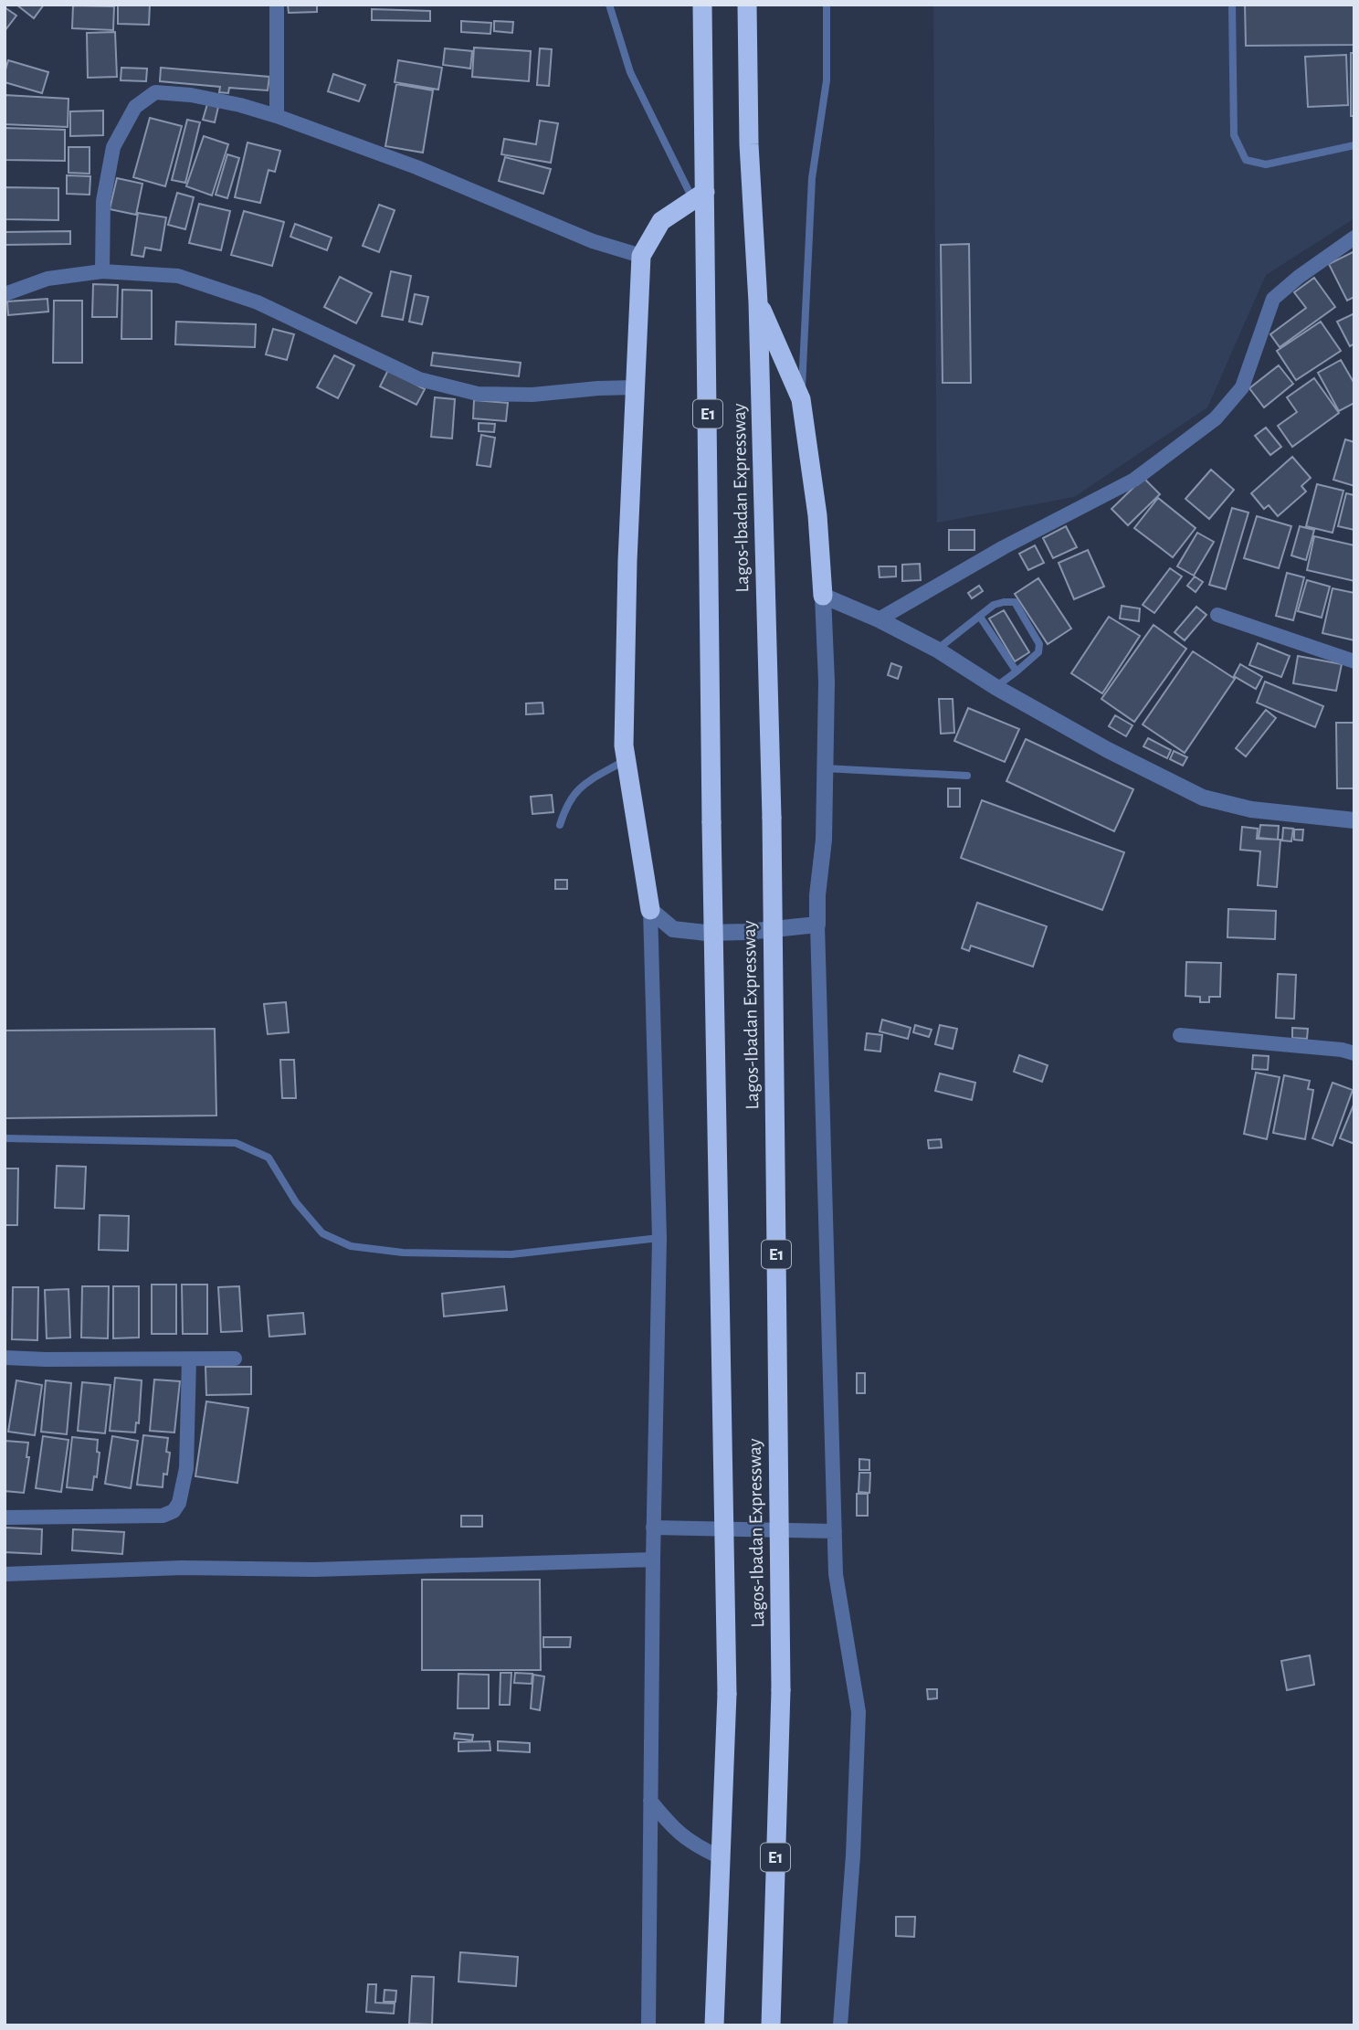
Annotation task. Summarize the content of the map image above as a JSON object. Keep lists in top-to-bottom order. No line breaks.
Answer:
{"streets":{"highway":["E1","Lagos-Ibadan Expressway"]}}
